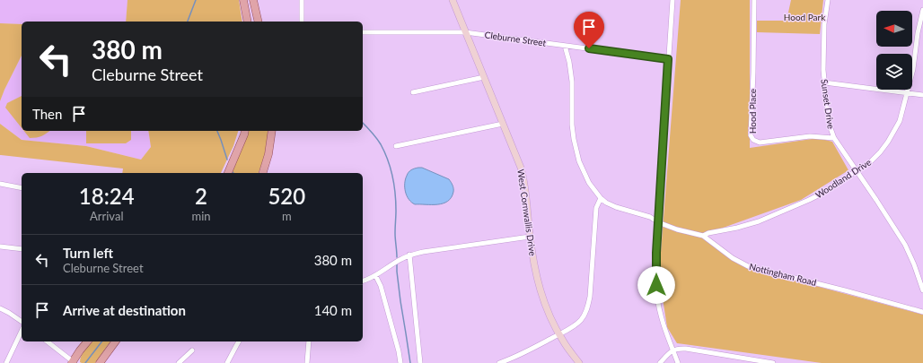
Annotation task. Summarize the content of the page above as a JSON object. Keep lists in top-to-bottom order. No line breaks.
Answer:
{"streets":{"street":["Cleburne Street","Sunset Drive","Hood Place","Woodland Drive","West Cornwallis Drive","Nottingham Road"]},"crossings":[["Cleburne Street","West Cornwallis Drive"],["Cleburne Street","Nottingham Road"],["Sunset Drive","Hood Place"],["Sunset Drive","Woodland Drive"],["Woodland Drive","Nottingham Road"]],"parks":["Hood Park"],"north":"left","page":{"turn":["380 m","Cleburne Street"],"then":"Then","eta":["18:24","Arrival","2","min","520","m"],"list":[{"name":"Turn left","note":"Cleburne Street","value":"380 m"},{"name":"Arrive at destination","value":"140 m"}]}}
